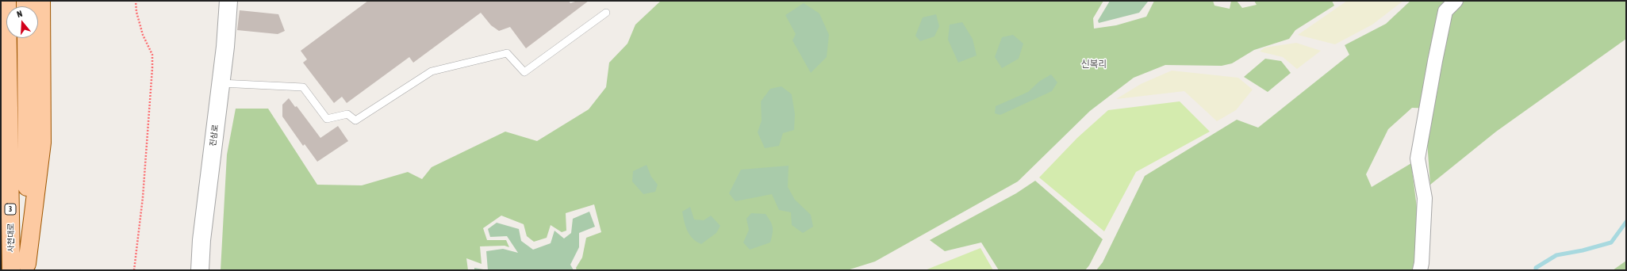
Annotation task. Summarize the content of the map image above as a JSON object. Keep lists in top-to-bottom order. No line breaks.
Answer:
{"streets":{"main road":["3","사천대로"],"street":["진삼로"]},"districts":["신복리"],"north":"top"}
